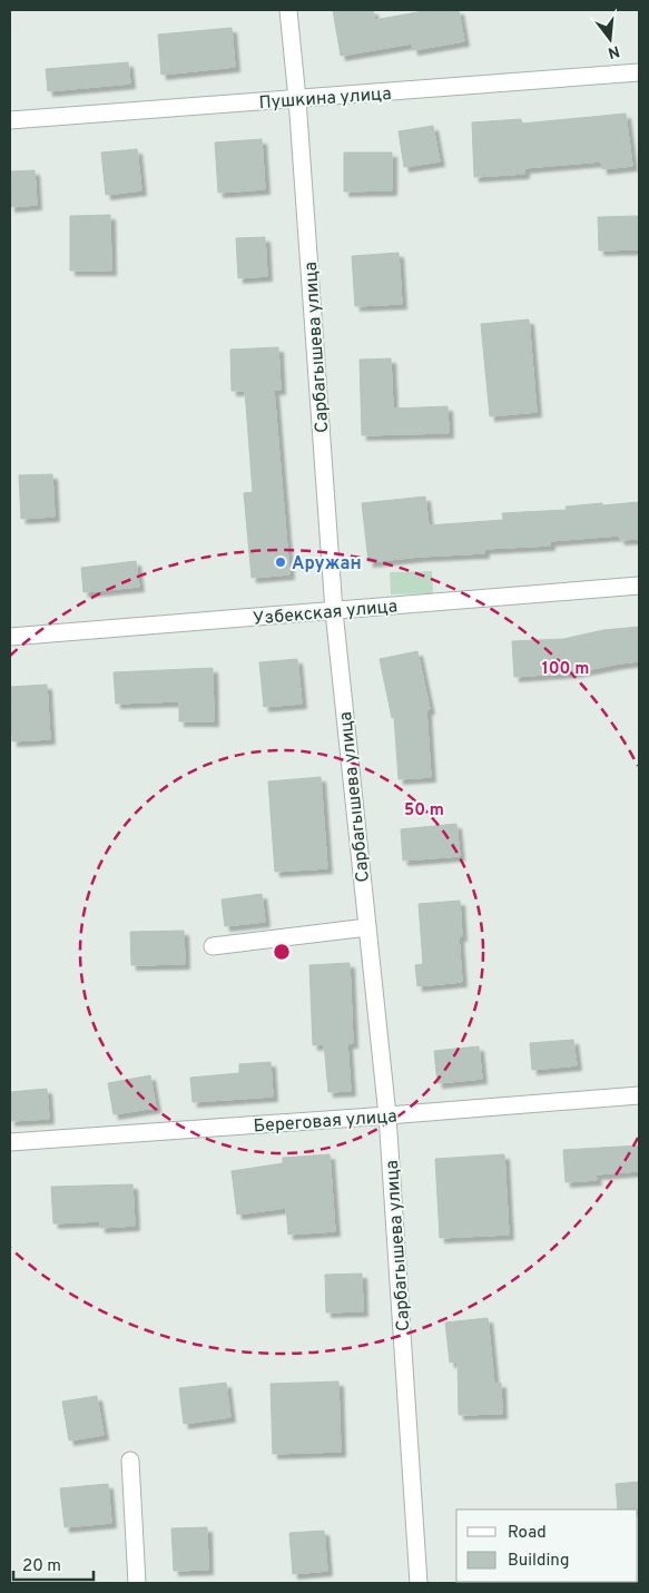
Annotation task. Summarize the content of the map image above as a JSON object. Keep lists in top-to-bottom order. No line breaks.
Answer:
{"streets":{"street":["Пушкина улица","Сарбагышева улица","Узбекская улица","Береговая улица"]},"crossings":[["Пушкина улица","Сарбагышева улица"],["Сарбагышева улица","Узбекская улица"],["Сарбагышева улица","Береговая улица"]],"places":["Аружан"],"legend":["Road","Building"],"scale_bar":"20 m","north":"bottom","rings":["100 m","50 m"]}
